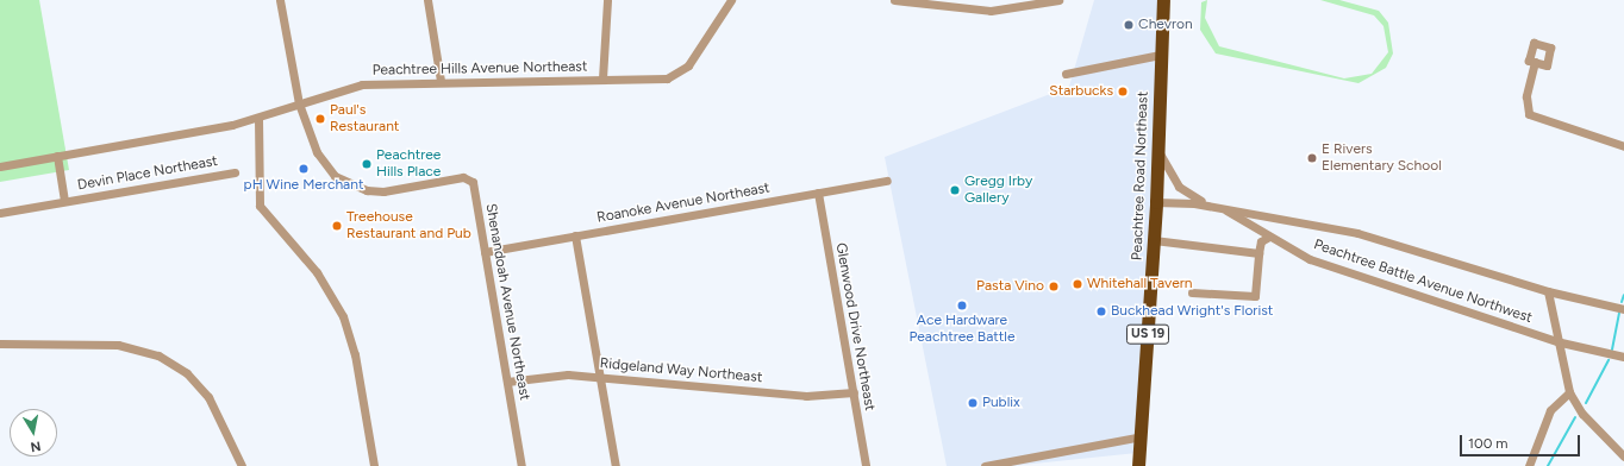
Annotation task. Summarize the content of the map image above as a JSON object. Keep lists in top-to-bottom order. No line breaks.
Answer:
{"streets":{"highway":["Peachtree Road Northeast","US 19"],"street":["Peachtree Hills Avenue Northeast","Devin Place Northeast","Roanoke Avenue Northeast","Peachtree Battle Avenue Northwest","Shenandoah Avenue Northeast","Glenwood Drive Northeast","Ridgeland Way Northeast"]},"crossings":[["Peachtree Hills Avenue Northeast","Devin Place Northeast"],["Peachtree Hills Avenue Northeast","Shenandoah Avenue Northeast"],["Peachtree Road Northeast","Peachtree Battle Avenue Northwest"],["Roanoke Avenue Northeast","Shenandoah Avenue Northeast"],["Roanoke Avenue Northeast","Glenwood Drive Northeast"],["Shenandoah Avenue Northeast","Ridgeland Way Northeast"],["Glenwood Drive Northeast","Ridgeland Way Northeast"]],"places":["Chevron","Starbucks","Paul's Restaurant","E Rivers Elementary School","Peachtree Hills Place","pH Wine Merchant","Gregg Irby Gallery","Treehouse Restaurant and Pub","Whitehall Tavern","Pasta Vino","Ace Hardware Peachtree Battle","Buckhead Wright's Florist","Publix"],"scale_bar":"100 m","north":"bottom"}
